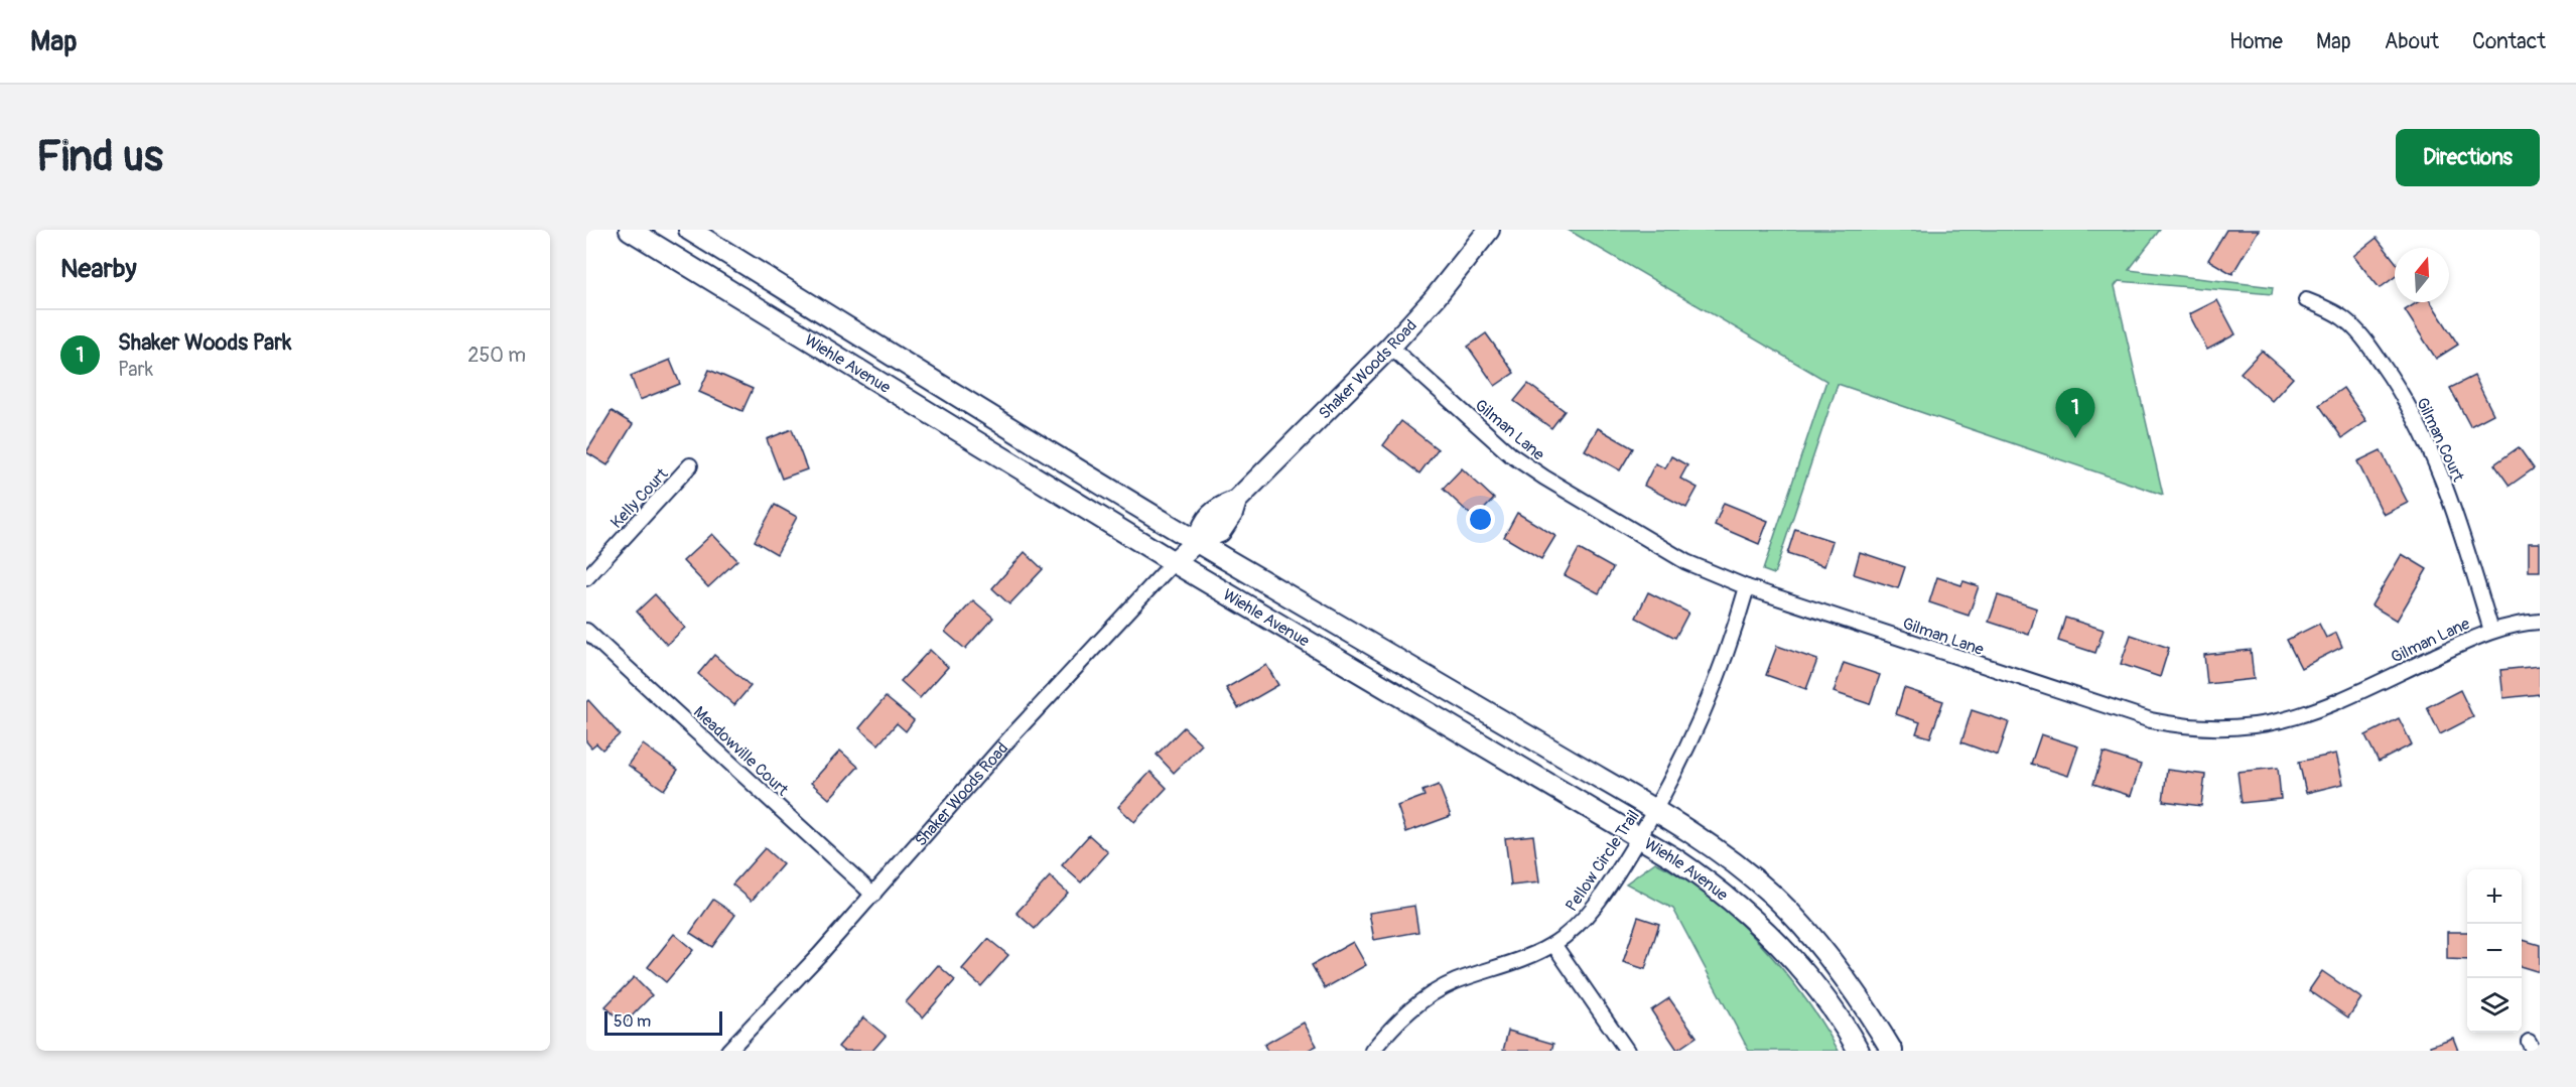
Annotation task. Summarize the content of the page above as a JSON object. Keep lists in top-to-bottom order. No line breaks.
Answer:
{"streets":{"main road":["Wiehle Avenue","Shaker Woods Road"],"street":["Gilman Lane","Gilman Court","Kelly Court","Meadowville Court","Pellow Circle Trail"]},"crossings":[["Wiehle Avenue","Shaker Woods Road"],["Wiehle Avenue","Pellow Circle Trail"],["Shaker Woods Road","Gilman Lane"],["Shaker Woods Road","Meadowville Court"],["Gilman Lane","Gilman Court"],["Gilman Lane","Pellow Circle Trail"]],"scale_bar":"50 m","north":"top","page":{"header":"Map","nav":["Home","Map","About","Contact"],"buttons":"Directions","title":"Find us","heading":"Nearby","list":[{"mark":"1","name":"Shaker Woods Park","note":"Park","value":"250 m"}],"pins":"1","map_buttons":["+","−"],"scale":"50 m"}}
